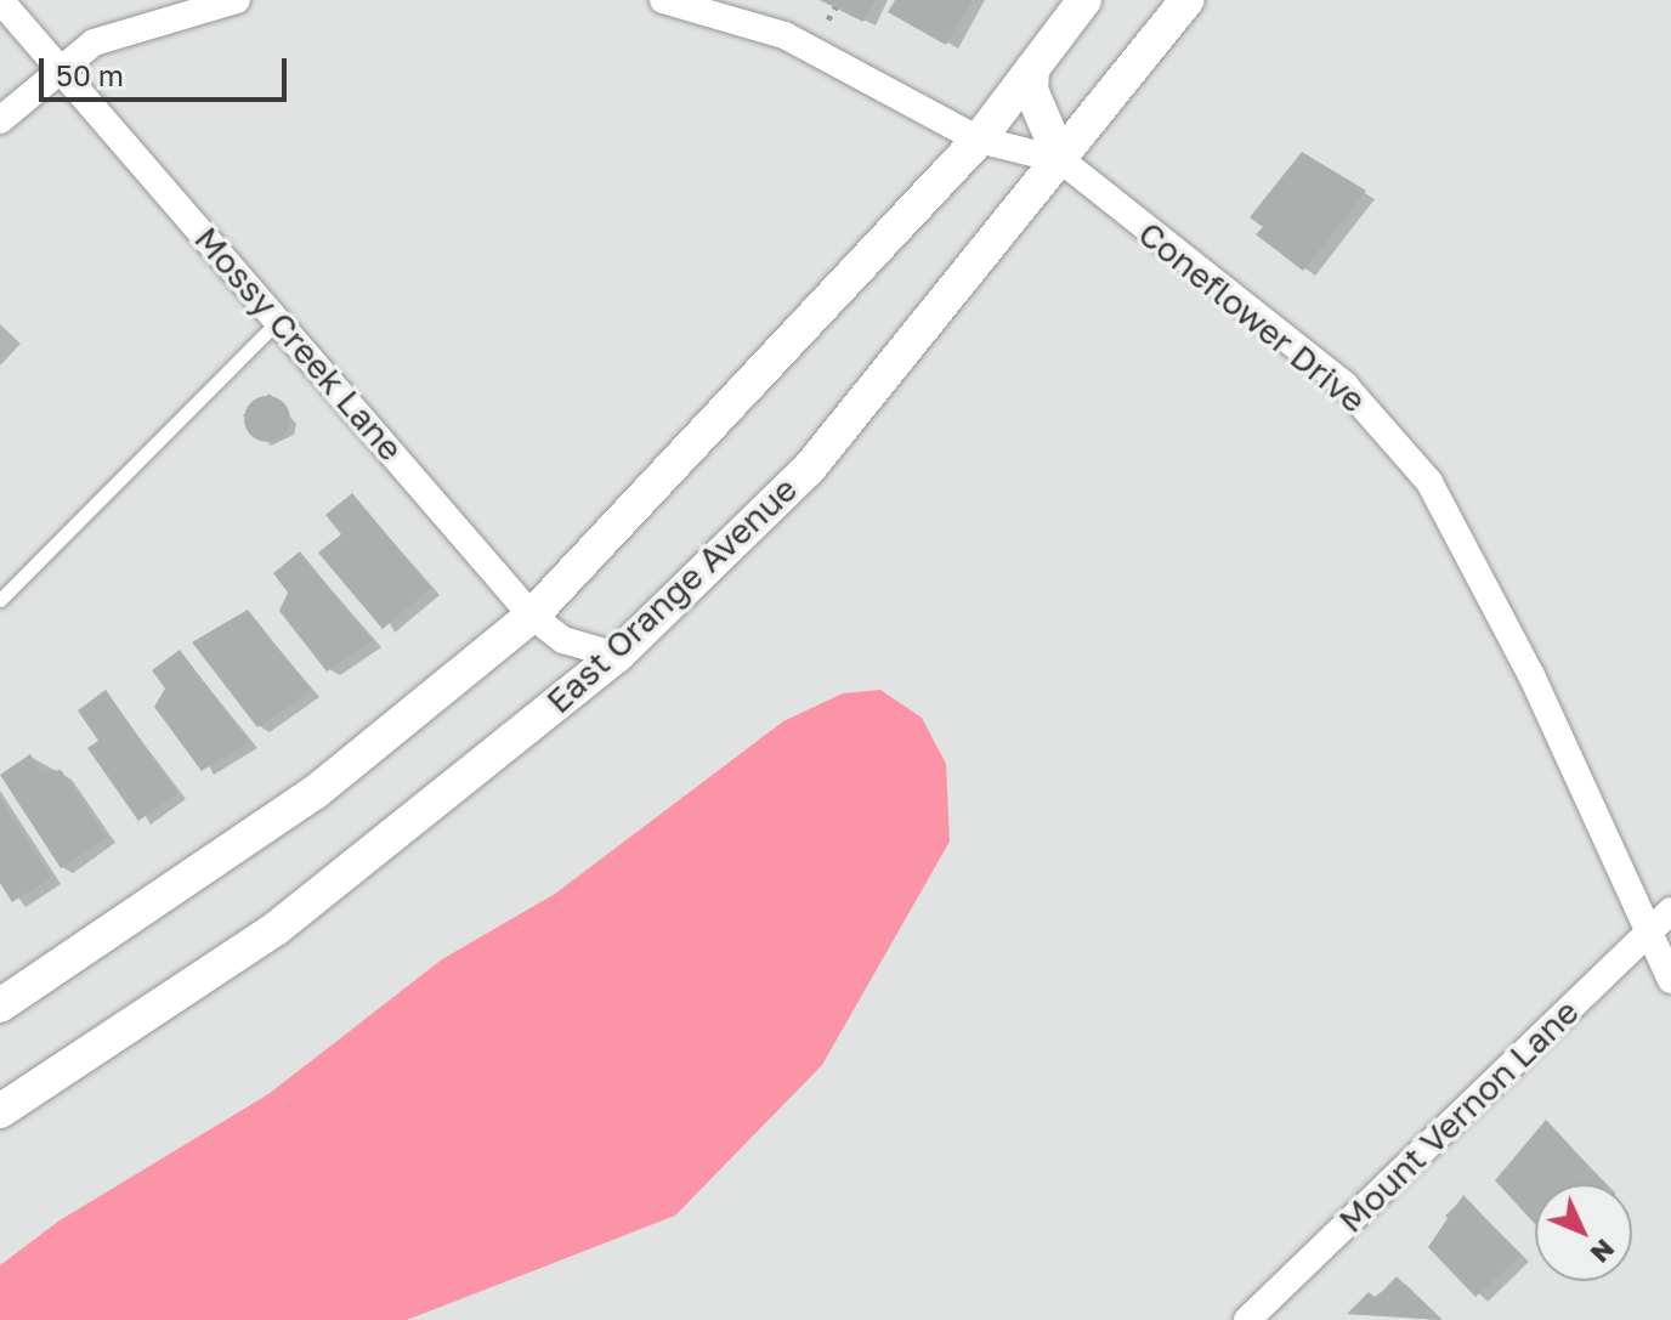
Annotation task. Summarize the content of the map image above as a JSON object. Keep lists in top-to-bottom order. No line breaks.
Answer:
{"streets":{"street":["Coneflower Drive","Mossy Creek Lane","East Orange Avenue","Mount Vernon Lane"]},"crossings":[["Coneflower Drive","East Orange Avenue"],["Coneflower Drive","Mount Vernon Lane"],["Mossy Creek Lane","East Orange Avenue"]],"scale_bar":"50 m","north":"bottom right"}
